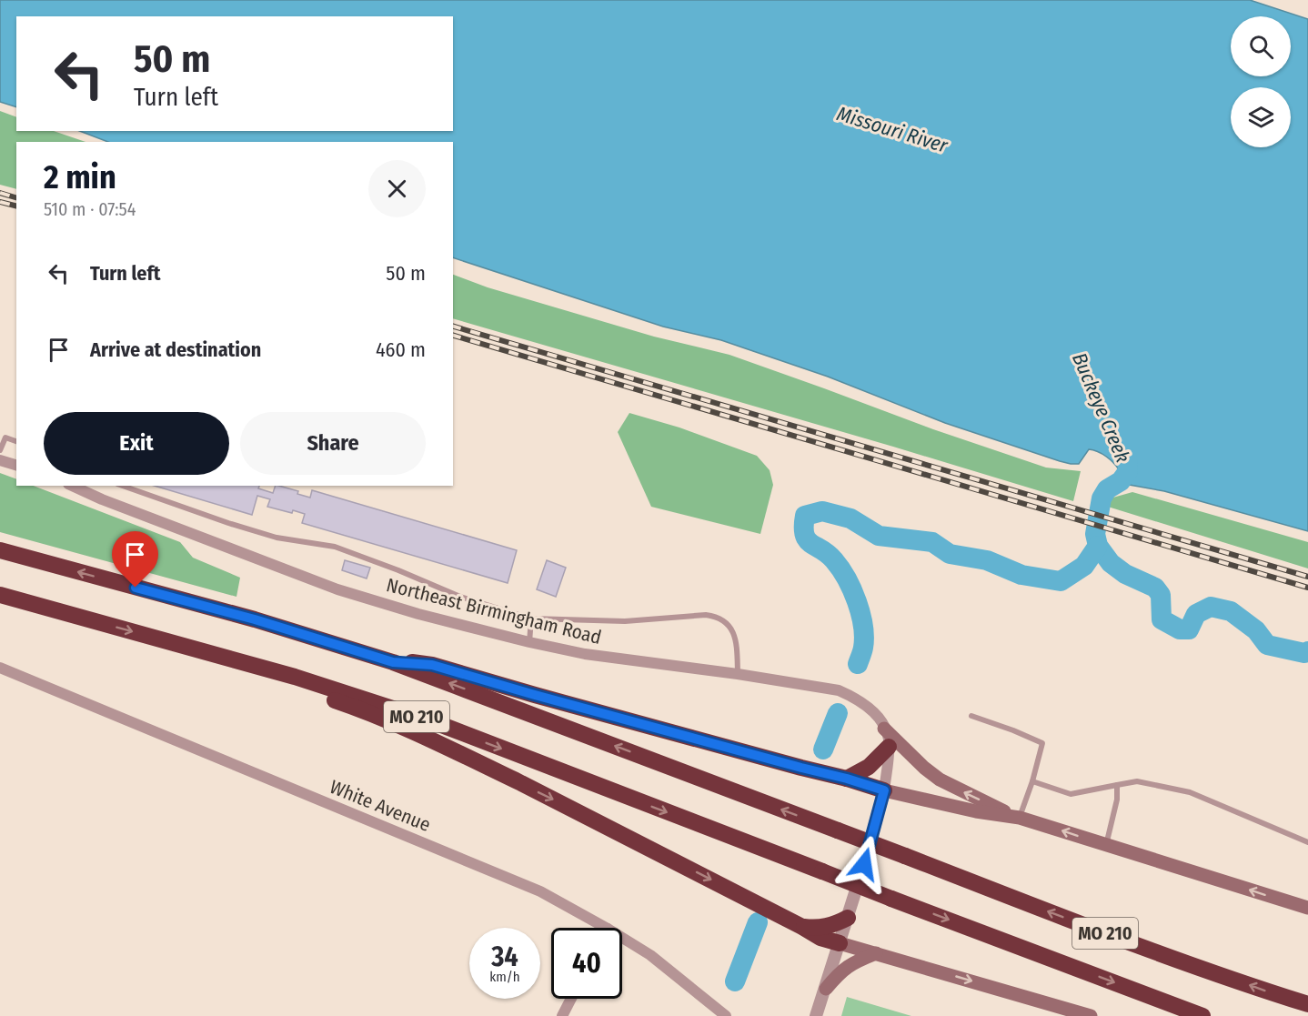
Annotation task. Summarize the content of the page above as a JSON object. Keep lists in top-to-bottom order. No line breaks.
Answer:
{"streets":{"highway":["MO 210"],"street":["Northeast Birmingham Road","White Avenue"]},"water":["Missouri River","Buckeye Creek"],"page":{"turn":["50 m","Turn left"],"heading":["2 min","510 m · 07:54"],"list":[{"name":"Turn left","value":"50 m"},{"name":"Arrive at destination","value":"460 m"}],"buttons":["Exit","Share"],"speed":"34 km/h","limit":"40"}}
